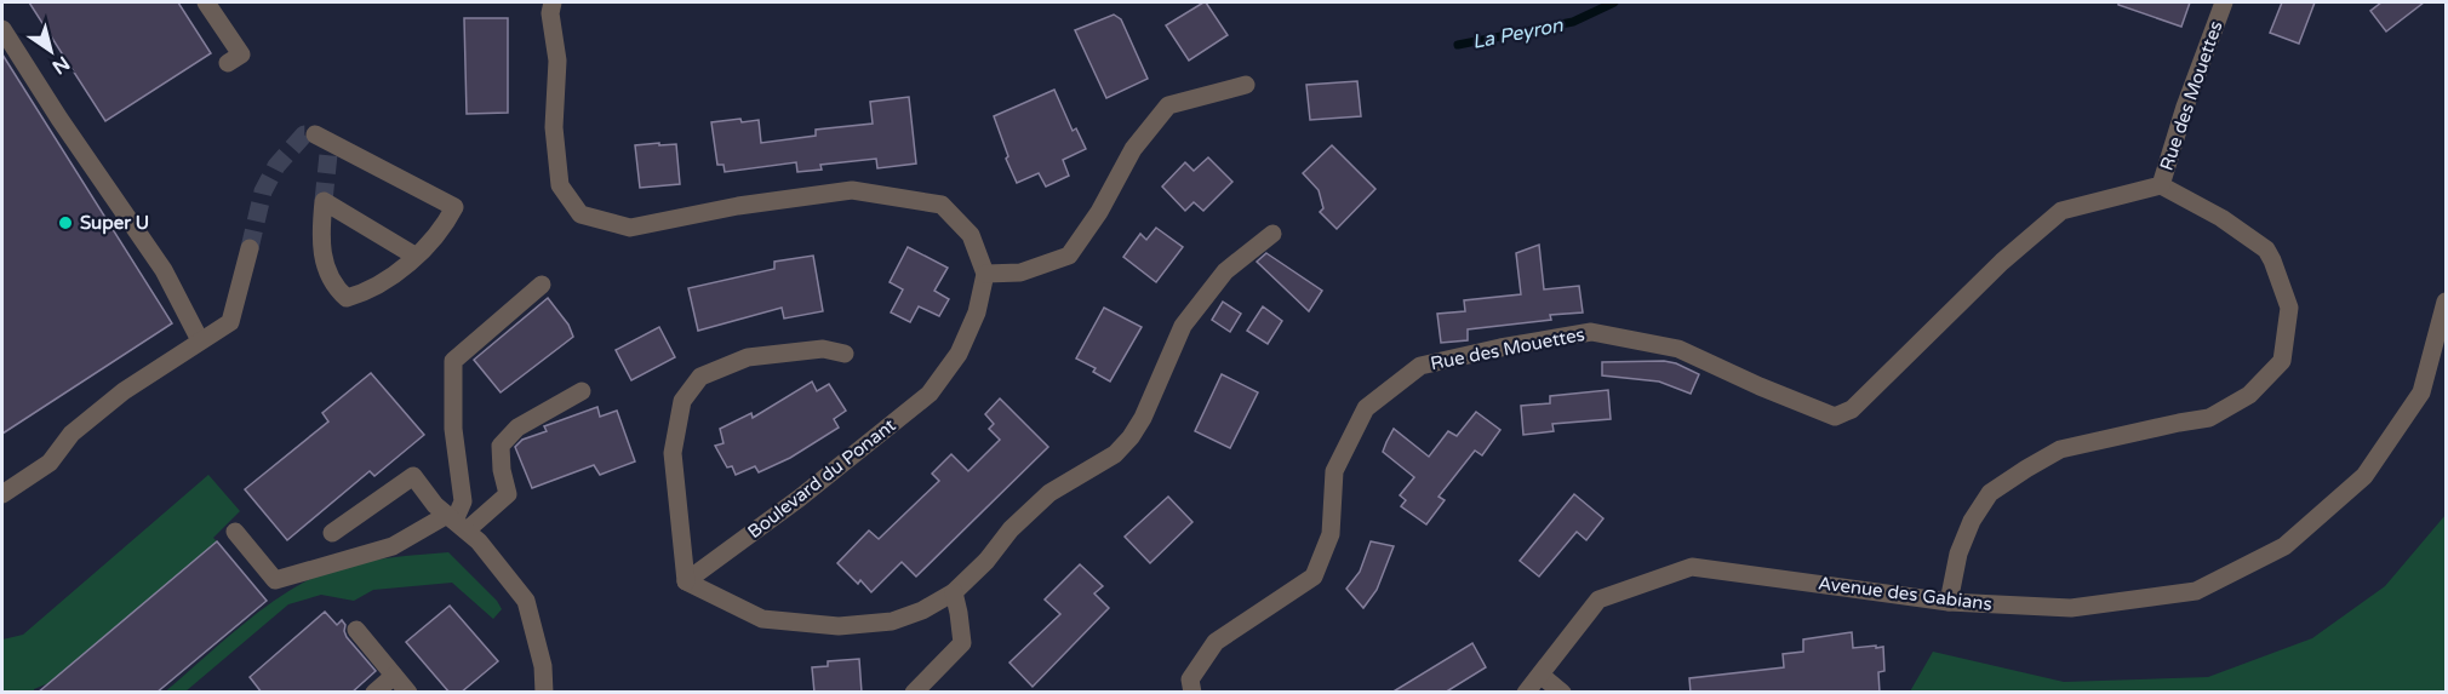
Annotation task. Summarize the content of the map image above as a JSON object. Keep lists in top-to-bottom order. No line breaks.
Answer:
{"streets":{"street":["Rue des Mouettes","Boulevard du Ponant","Avenue des Gabians"]},"water":["La Peyron"],"places":["Super U"],"north":"bottom right"}
